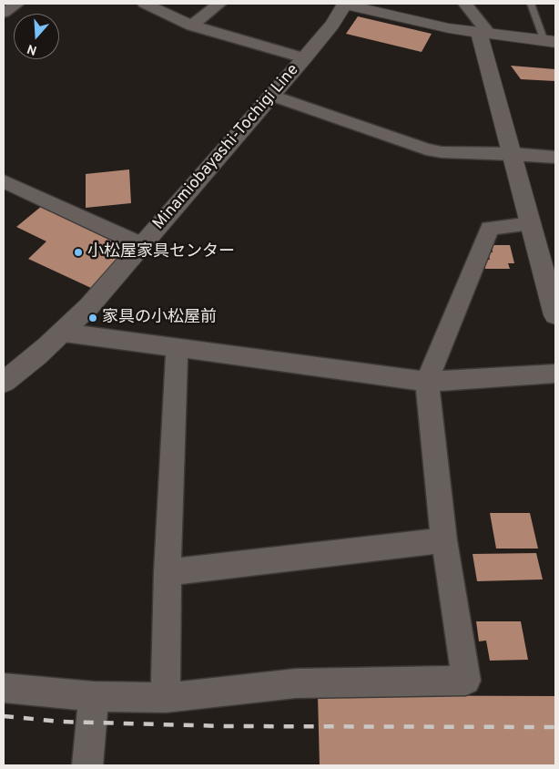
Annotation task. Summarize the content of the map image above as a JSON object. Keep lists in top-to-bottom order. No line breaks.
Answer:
{"streets":{"street":["Minamiobayashi-Tochigi Line"]},"places":["小松屋家具センター","家具の小松屋前"],"north":"bottom"}
